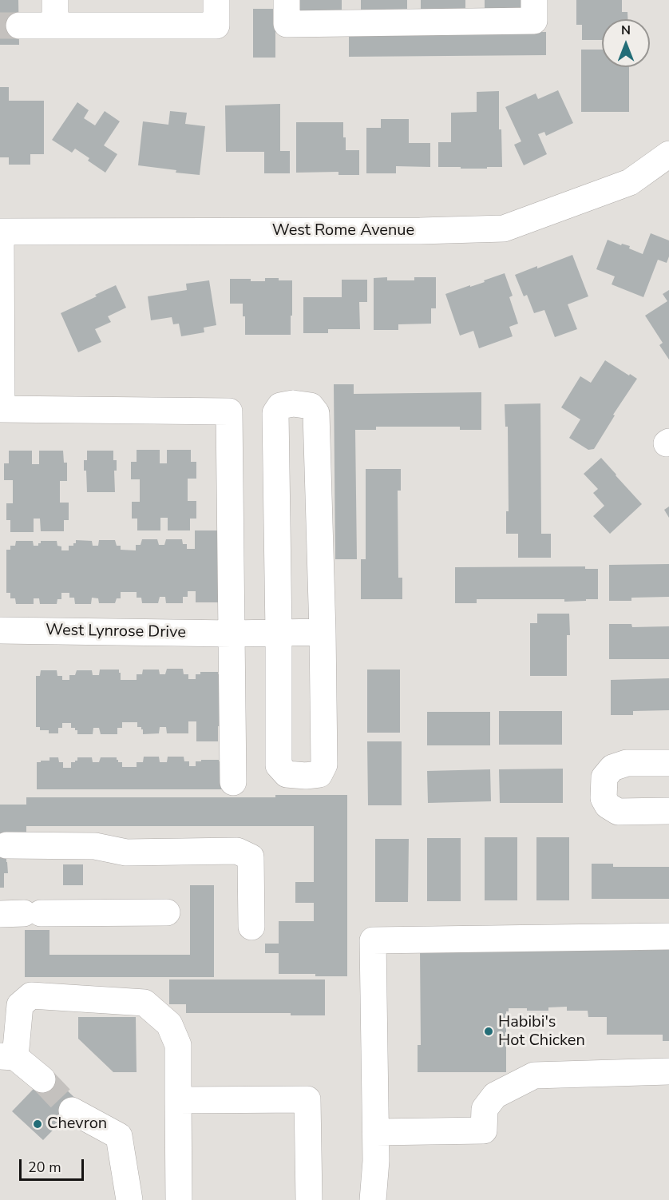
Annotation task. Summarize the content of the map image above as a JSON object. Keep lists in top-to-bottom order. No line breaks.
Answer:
{"streets":{"street":["West Rome Avenue","West Lynrose Drive"]},"places":["Habibi's Hot Chicken","Chevron"],"scale_bar":"20 m","north":"top"}
